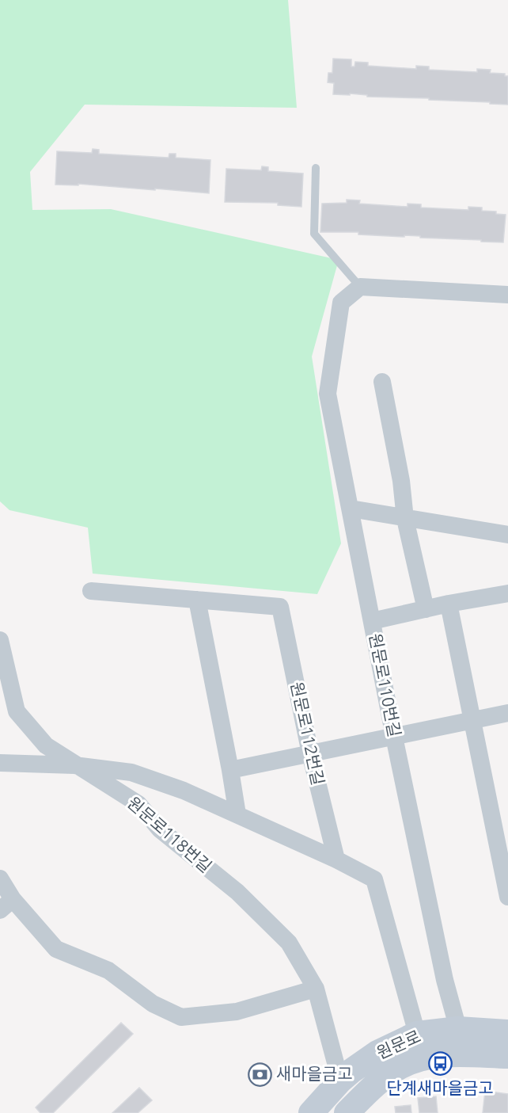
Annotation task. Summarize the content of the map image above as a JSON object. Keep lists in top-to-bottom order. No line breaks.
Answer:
{"streets":{"main road":["원문로"],"street":["원문로110번길","원문로112번길","원문로118번길"]},"crossings":[["원문로110번길","원문로"],["원문로118번길","원문로"]],"places":{"bus stop":["단계새마을금고"],"bank":["새마을금고"]}}
